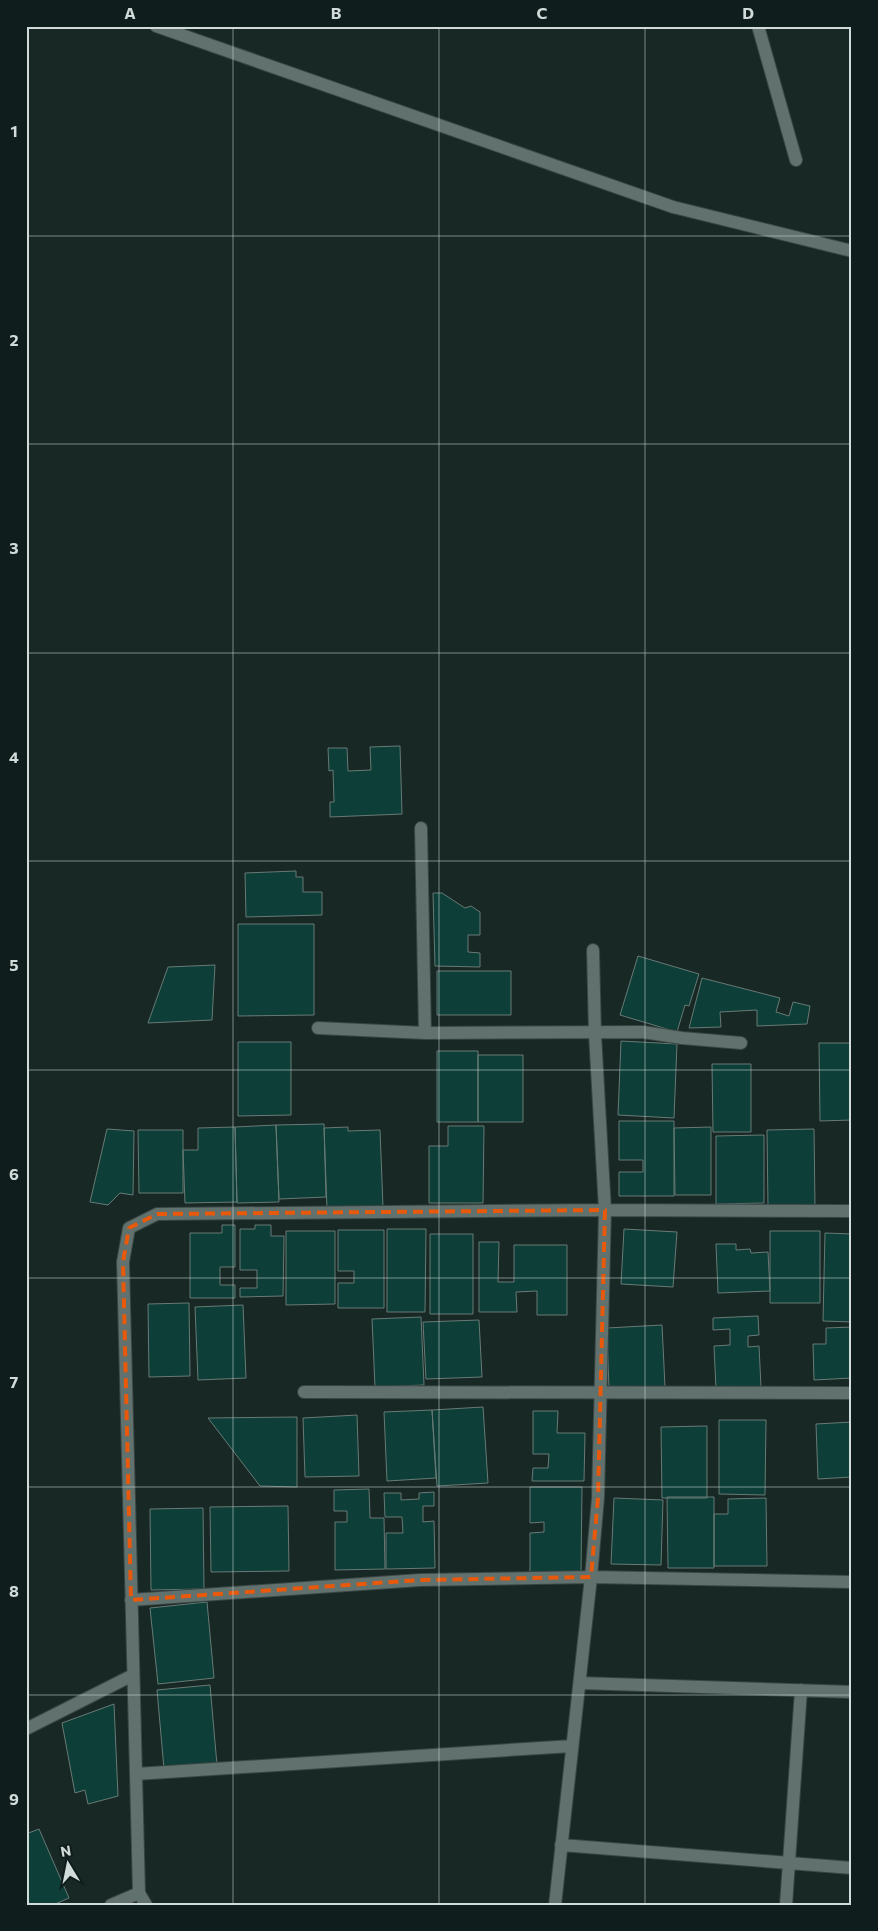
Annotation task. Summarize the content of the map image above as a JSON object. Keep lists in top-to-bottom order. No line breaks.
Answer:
{"north":"top","grid":{"columns":["A","B","C","D"],"rows":["1","2","3","4","5","6","7","8","9"]}}
